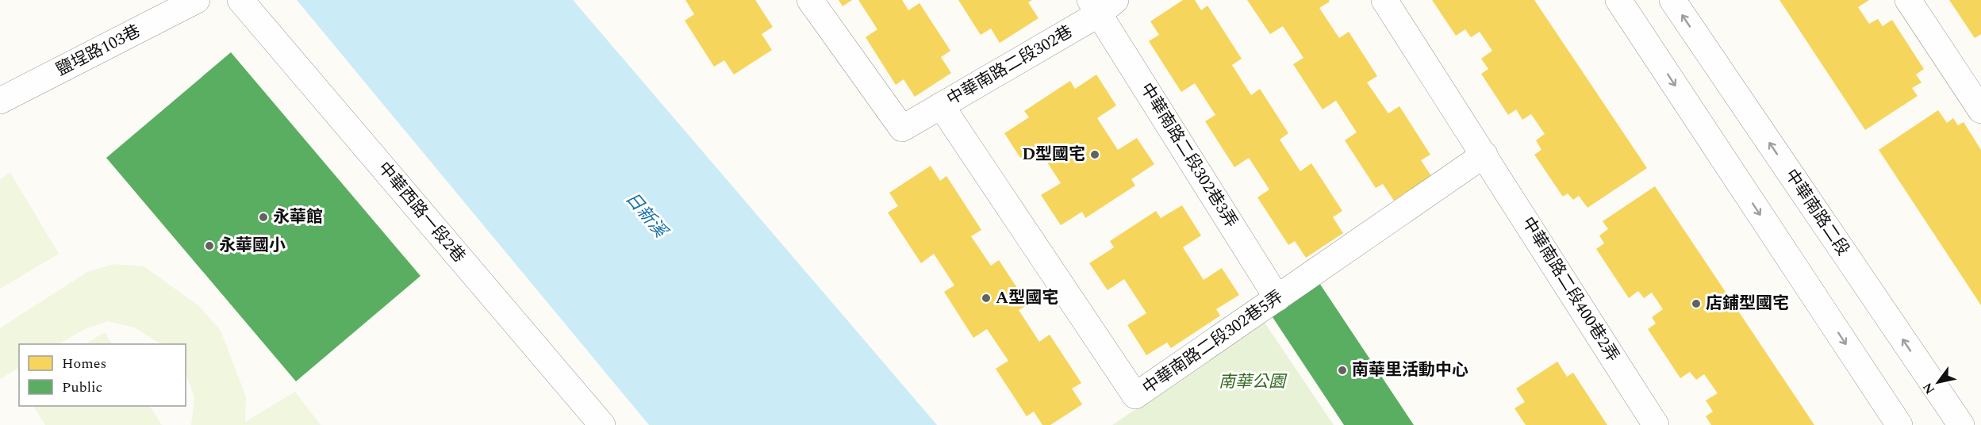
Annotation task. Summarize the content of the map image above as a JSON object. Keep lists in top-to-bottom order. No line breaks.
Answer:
{"streets":{"street":["鹽埕路103巷","中華南路二段302巷","中華南路二段302巷3弄","中華西路一段2巷","中華南路二段","中華南路二段400巷2弄","中華南路二段302巷5弄"]},"crossings":[["中華南路二段302巷","中華南路二段302巷3弄"],["中華南路二段302巷","中華南路二段302巷5弄"],["中華南路二段302巷3弄","中華南路二段302巷5弄"],["中華南路二段400巷2弄","中華南路二段302巷5弄"]],"water":["日新溪"],"parks":["南華公園"],"places":["D型國宅","永華館","永華國小","A型國宅","店鋪型國宅","南華里活動中心"],"legend":["Homes","Public"],"north":"bottom left"}
